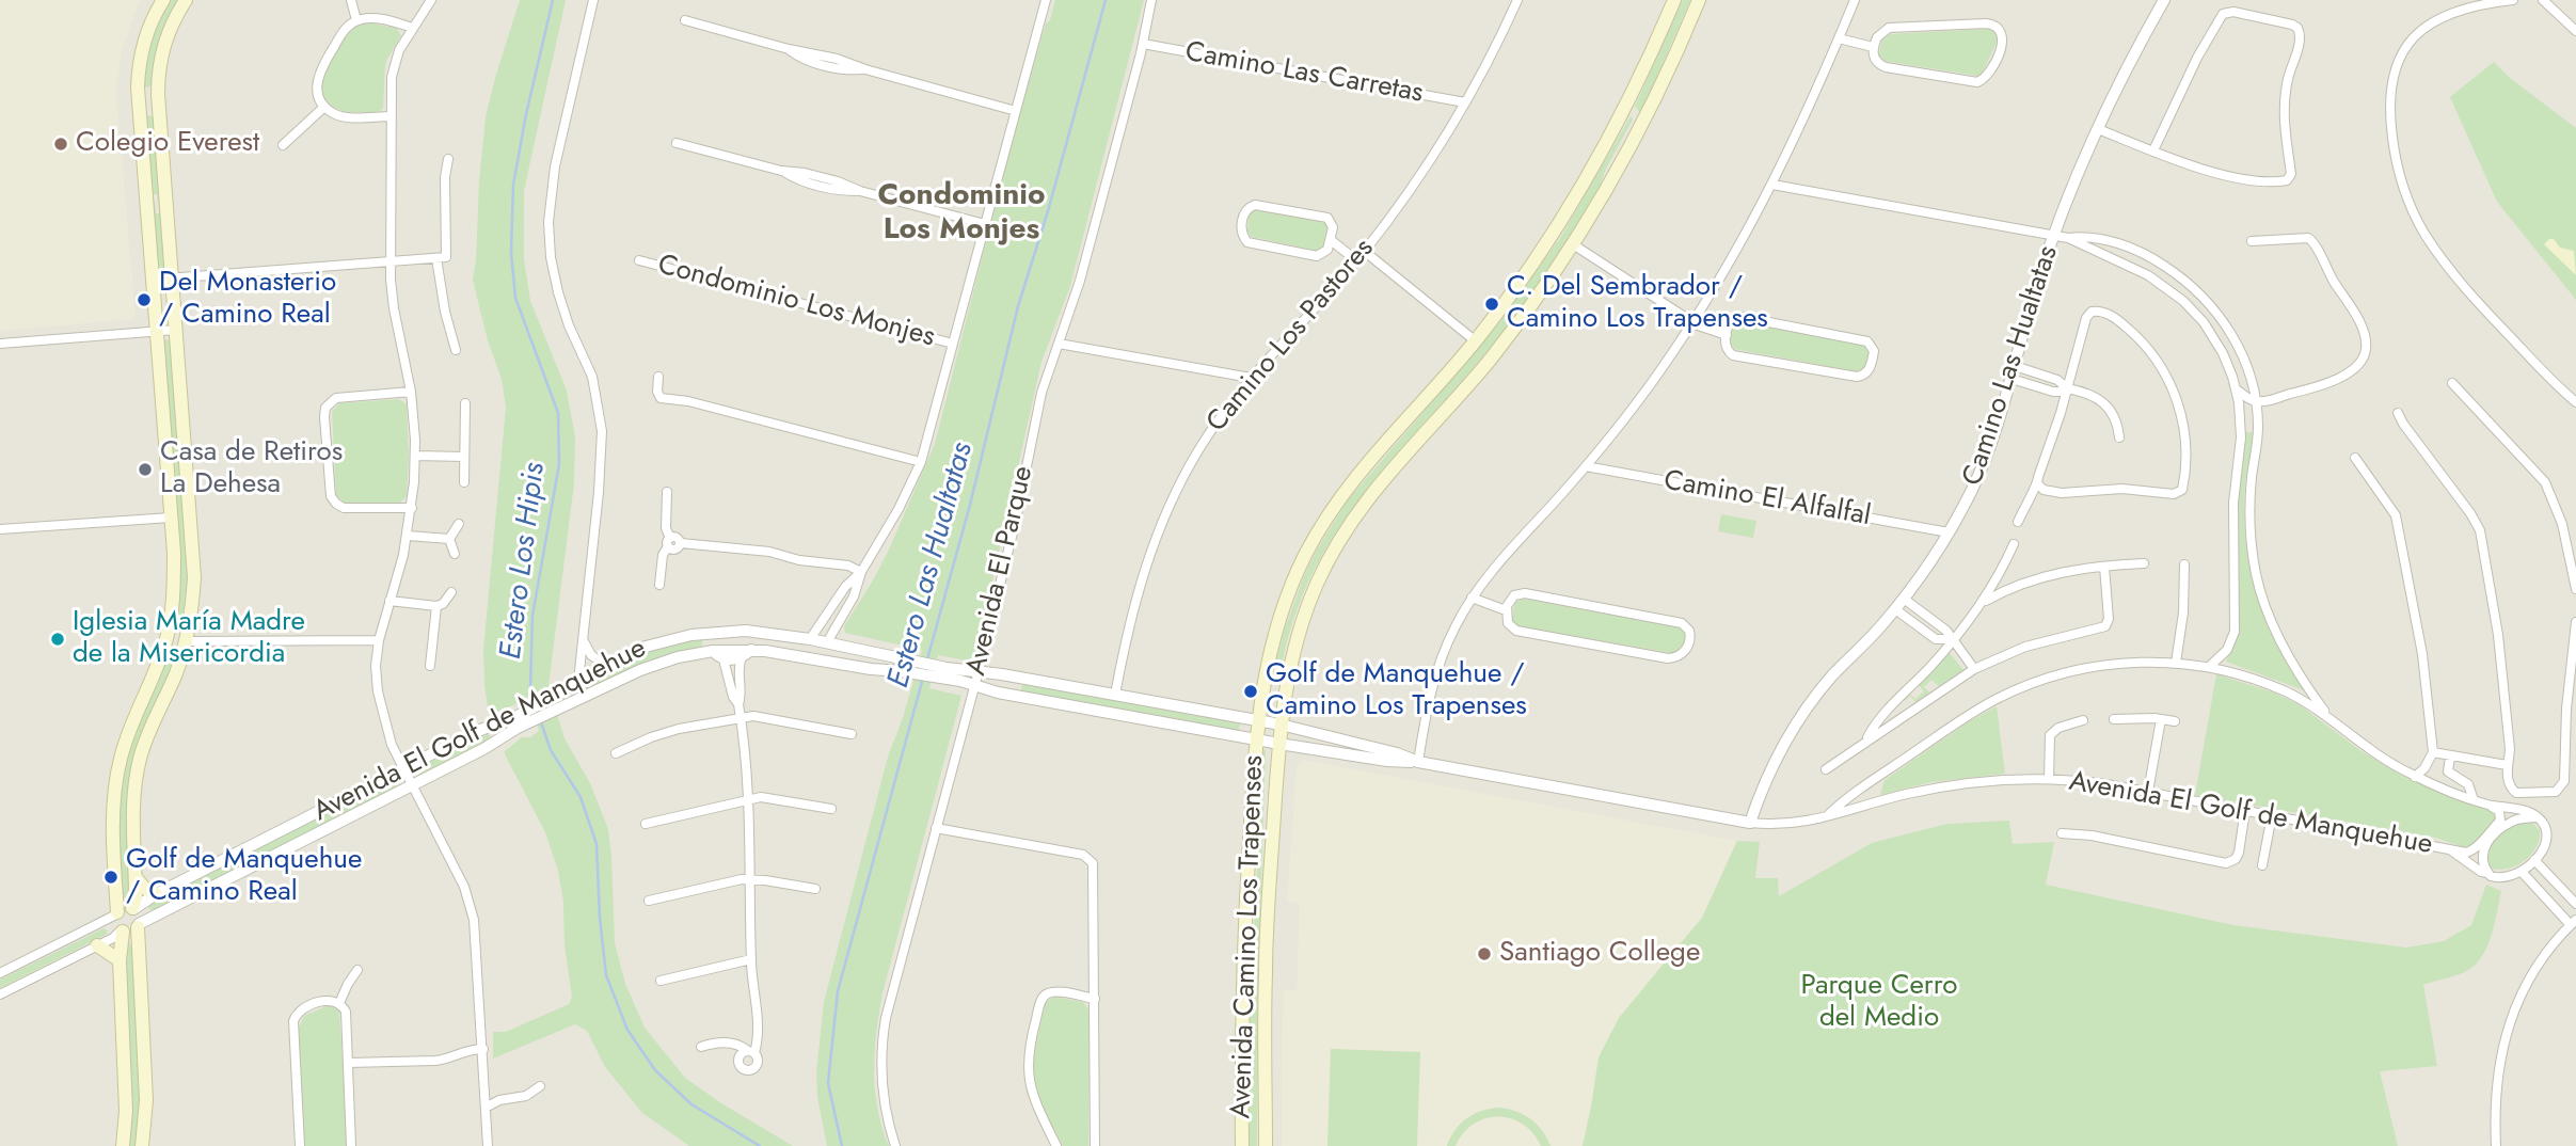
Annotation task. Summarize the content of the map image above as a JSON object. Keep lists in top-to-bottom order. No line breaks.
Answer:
{"streets":{"main road":["Avenida Camino Los Trapenses"],"street":["Camino Las Carretas","Condominio Los Monjes","Camino Los Pastores","Camino Las Hualtatas","Camino El Alfalfal","Avenida El Parque","Avenida El Golf de Manquehue"]},"crossings":[["Camino Las Carretas","Camino Los Pastores"],["Camino Las Carretas","Avenida El Parque"],["Camino Los Pastores","Avenida El Golf de Manquehue"],["Camino Las Hualtatas","Camino El Alfalfal"],["Camino Las Hualtatas","Avenida El Golf de Manquehue"],["Avenida El Parque","Avenida El Golf de Manquehue"],["Avenida El Golf de Manquehue","Avenida Camino Los Trapenses"]],"districts":["Condominio Los Monjes"],"water":["Estero Los Hipis","Estero Las Hualtatas"],"parks":["Parque Cerro del Medio"],"places":["Colegio Everest","Del Monasterio / Camino Real","C. Del Sembrador / Camino Los Trapenses","Casa de Retiros La Dehesa","Iglesia María Madre de la Misericordia","Golf de Manquehue / Camino Los Trapenses","Golf de Manquehue / Camino Real","Santiago College"]}
